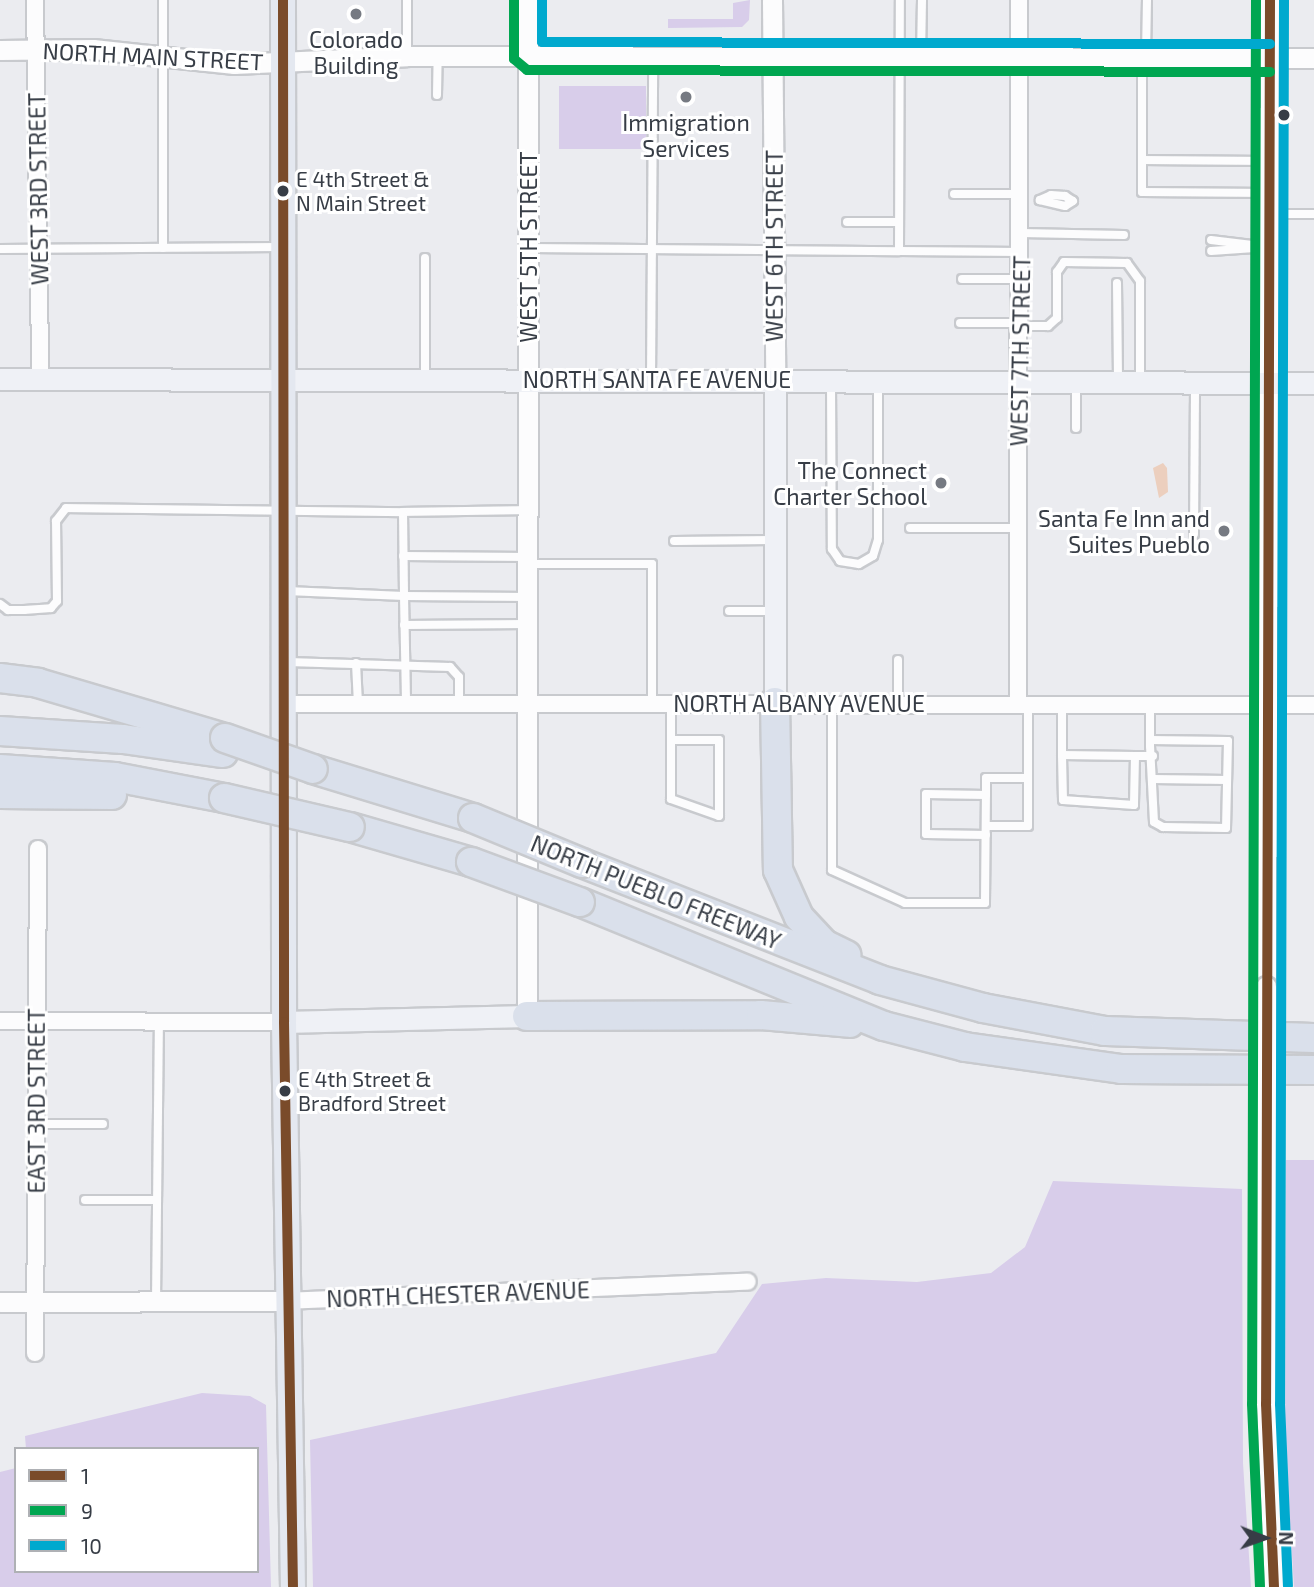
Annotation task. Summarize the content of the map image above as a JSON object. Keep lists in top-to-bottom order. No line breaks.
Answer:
{"streets":{"highway":["NORTH PUEBLO FREEWAY"],"main road":["WEST 6TH STREET","NORTH SANTA FE AVENUE"],"street":["NORTH MAIN STREET","WEST 3RD STREET","WEST 5TH STREET","WEST 7TH STREET","NORTH ALBANY AVENUE","EAST 3RD STREET","NORTH CHESTER AVENUE"]},"crossings":[["NORTH MAIN STREET","WEST 3RD STREET"],["NORTH MAIN STREET","WEST 6TH STREET"],["NORTH MAIN STREET","WEST 5TH STREET"],["NORTH MAIN STREET","WEST 7TH STREET"],["WEST 3RD STREET","NORTH SANTA FE AVENUE"],["WEST 6TH STREET","NORTH SANTA FE AVENUE"],["WEST 6TH STREET","NORTH ALBANY AVENUE"],["WEST 5TH STREET","NORTH SANTA FE AVENUE"],["WEST 5TH STREET","NORTH ALBANY AVENUE"],["WEST 7TH STREET","NORTH SANTA FE AVENUE"],["WEST 7TH STREET","NORTH ALBANY AVENUE"],["EAST 3RD STREET","NORTH CHESTER AVENUE"]],"places":["Colorado Building","Immigration Services","E 4th Street & N Main Street","The Connect Charter School","Santa Fe Inn and Suites Pueblo","E 4th Street & Bradford Street"],"lines":["transit line 1","transit line 9","transit line 10"],"legend":["1","9","10"],"north":"right"}
